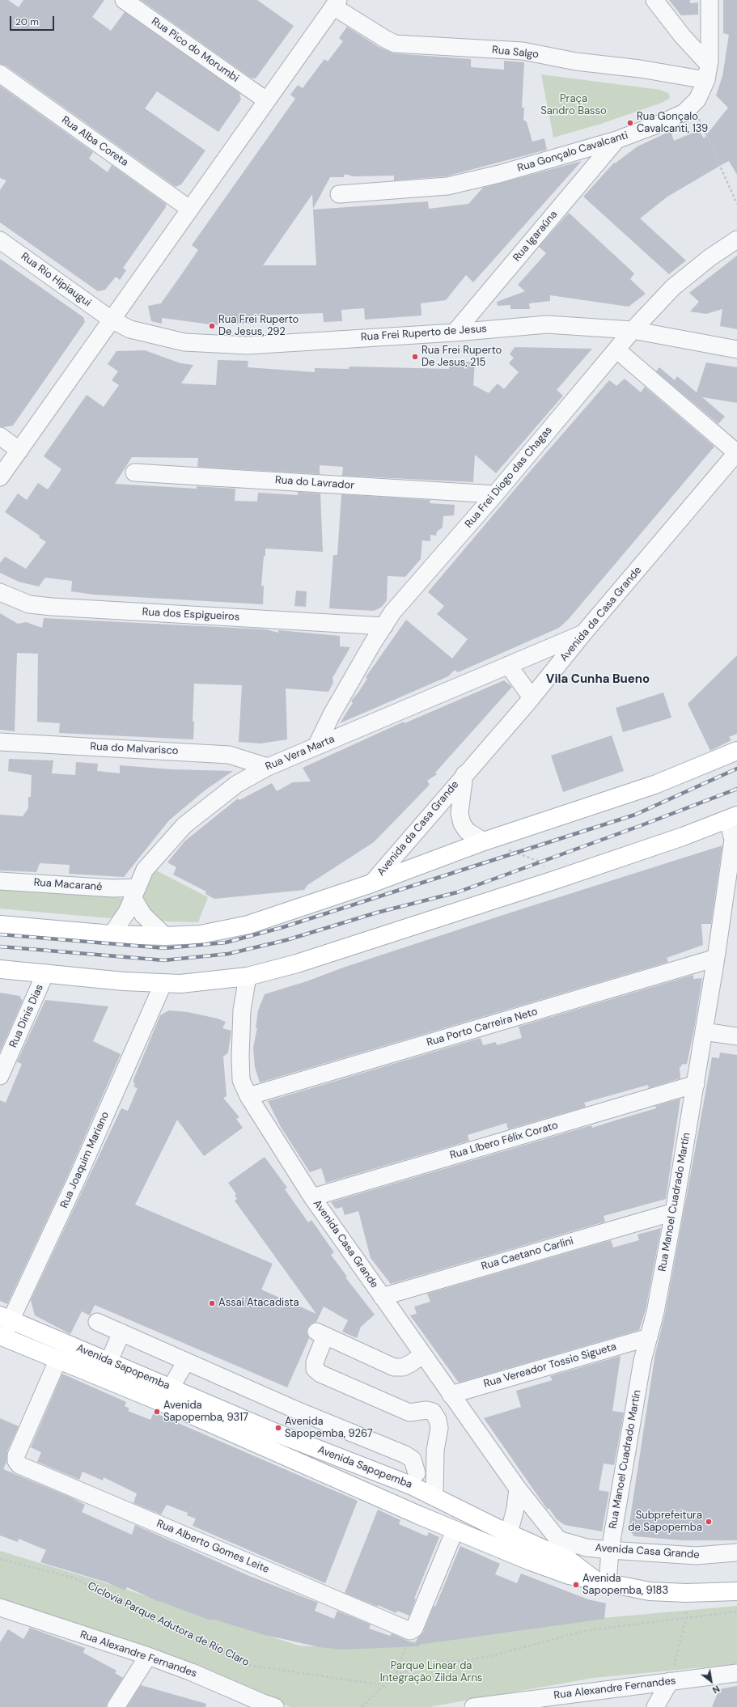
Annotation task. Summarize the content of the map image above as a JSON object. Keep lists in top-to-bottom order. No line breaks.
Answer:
{"streets":{"main road":["Avenida Sapopemba"],"street":["Rua Pico do Morumbi","Rua Salgo","Rua Alba Coreta","Rua Gonçalo Cavalcanti","Rua Igaraúna","Rua Rio Hipiaugui","Rua Frei Ruperto de Jesus","Rua Frei Diogo das Chagas","Rua do Lavrador","Avenida da Casa Grande","Rua dos Espigueiros","Rua do Malvarisco","Rua Vera Marta","Rua Macarané","Rua Dinis Dias","Rua Porto Carreira Neto","Rua Líbero Félix Corato","Rua Joaquim Mariano","Rua Manoel Cuadrado Martín","Avenida Casa Grande","Rua Caetano Carlini","Rua Vereador Tossio Sigueta","Rua Alberto Gomes Leite","Rua Alexandre Fernandes"],"path":["Ciclovia Parque Adutora de Rio Claro"]},"crossings":[["Rua Salgo","Rua Gonçalo Cavalcanti"],["Rua Gonçalo Cavalcanti","Rua Igaraúna"],["Rua Igaraúna","Rua Frei Ruperto de Jesus"],["Rua Rio Hipiaugui","Rua Frei Ruperto de Jesus"],["Rua Frei Ruperto de Jesus","Rua Frei Diogo das Chagas"],["Rua Frei Diogo das Chagas","Rua do Lavrador"],["Rua Frei Diogo das Chagas","Rua dos Espigueiros"],["Rua Frei Diogo das Chagas","Rua Vera Marta"],["Avenida da Casa Grande","Rua Vera Marta"],["Rua do Malvarisco","Rua Vera Marta"],["Rua Vera Marta","Rua Macarané"],["Rua Porto Carreira Neto","Rua Manoel Cuadrado Martín"],["Rua Porto Carreira Neto","Avenida Casa Grande"],["Rua Líbero Félix Corato","Rua Manoel Cuadrado Martín"],["Rua Líbero Félix Corato","Avenida Casa Grande"],["Rua Joaquim Mariano","Avenida Sapopemba"],["Rua Manoel Cuadrado Martín","Avenida Casa Grande"],["Rua Manoel Cuadrado Martín","Rua Caetano Carlini"],["Rua Manoel Cuadrado Martín","Rua Vereador Tossio Sigueta"],["Rua Manoel Cuadrado Martín","Avenida Sapopemba"],["Avenida Casa Grande","Rua Caetano Carlini"],["Avenida Casa Grande","Rua Vereador Tossio Sigueta"],["Avenida Casa Grande","Avenida Sapopemba"],["Avenida Sapopemba","Rua Alberto Gomes Leite"]],"districts":["Vila Cunha Bueno"],"parks":["Praça Sandro Basso","Parque Linear da Integração Zilda Arns"],"places":["Rua Gonçalo Cavalcanti, 139","Rua Frei Ruperto De Jesus, 292","Rua Frei Ruperto De Jesus, 215","Assaí Atacadista","Avenida Sapopemba, 9317","Avenida Sapopemba, 9267","Subprefeitura de Sapopemba","Avenida Sapopemba, 9183"],"scale_bar":"20 m","north":"bottom right"}
